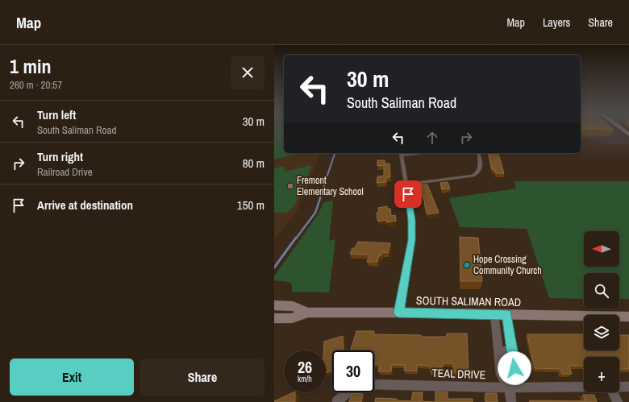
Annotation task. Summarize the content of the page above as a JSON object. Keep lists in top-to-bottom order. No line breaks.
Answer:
{"streets":{"main road":["SOUTH SALIMAN ROAD"],"street":["TEAL DRIVE"]},"places":["Fremont Elementary School","Hope Crossing Community Church"],"north":"left","page":{"header":"Map","nav":["Map","Layers","Share"],"heading":["1 min","260 m · 20:57"],"turn":["30 m","South Saliman Road"],"list":[{"name":"Turn left","note":"South Saliman Road","value":"30 m"},{"name":"Turn right","note":"Railroad Drive","value":"80 m"},{"name":"Arrive at destination","value":"150 m"}],"map_buttons":"+","speed":"26 km/h","limit":"30","buttons":["Exit","Share"]}}
